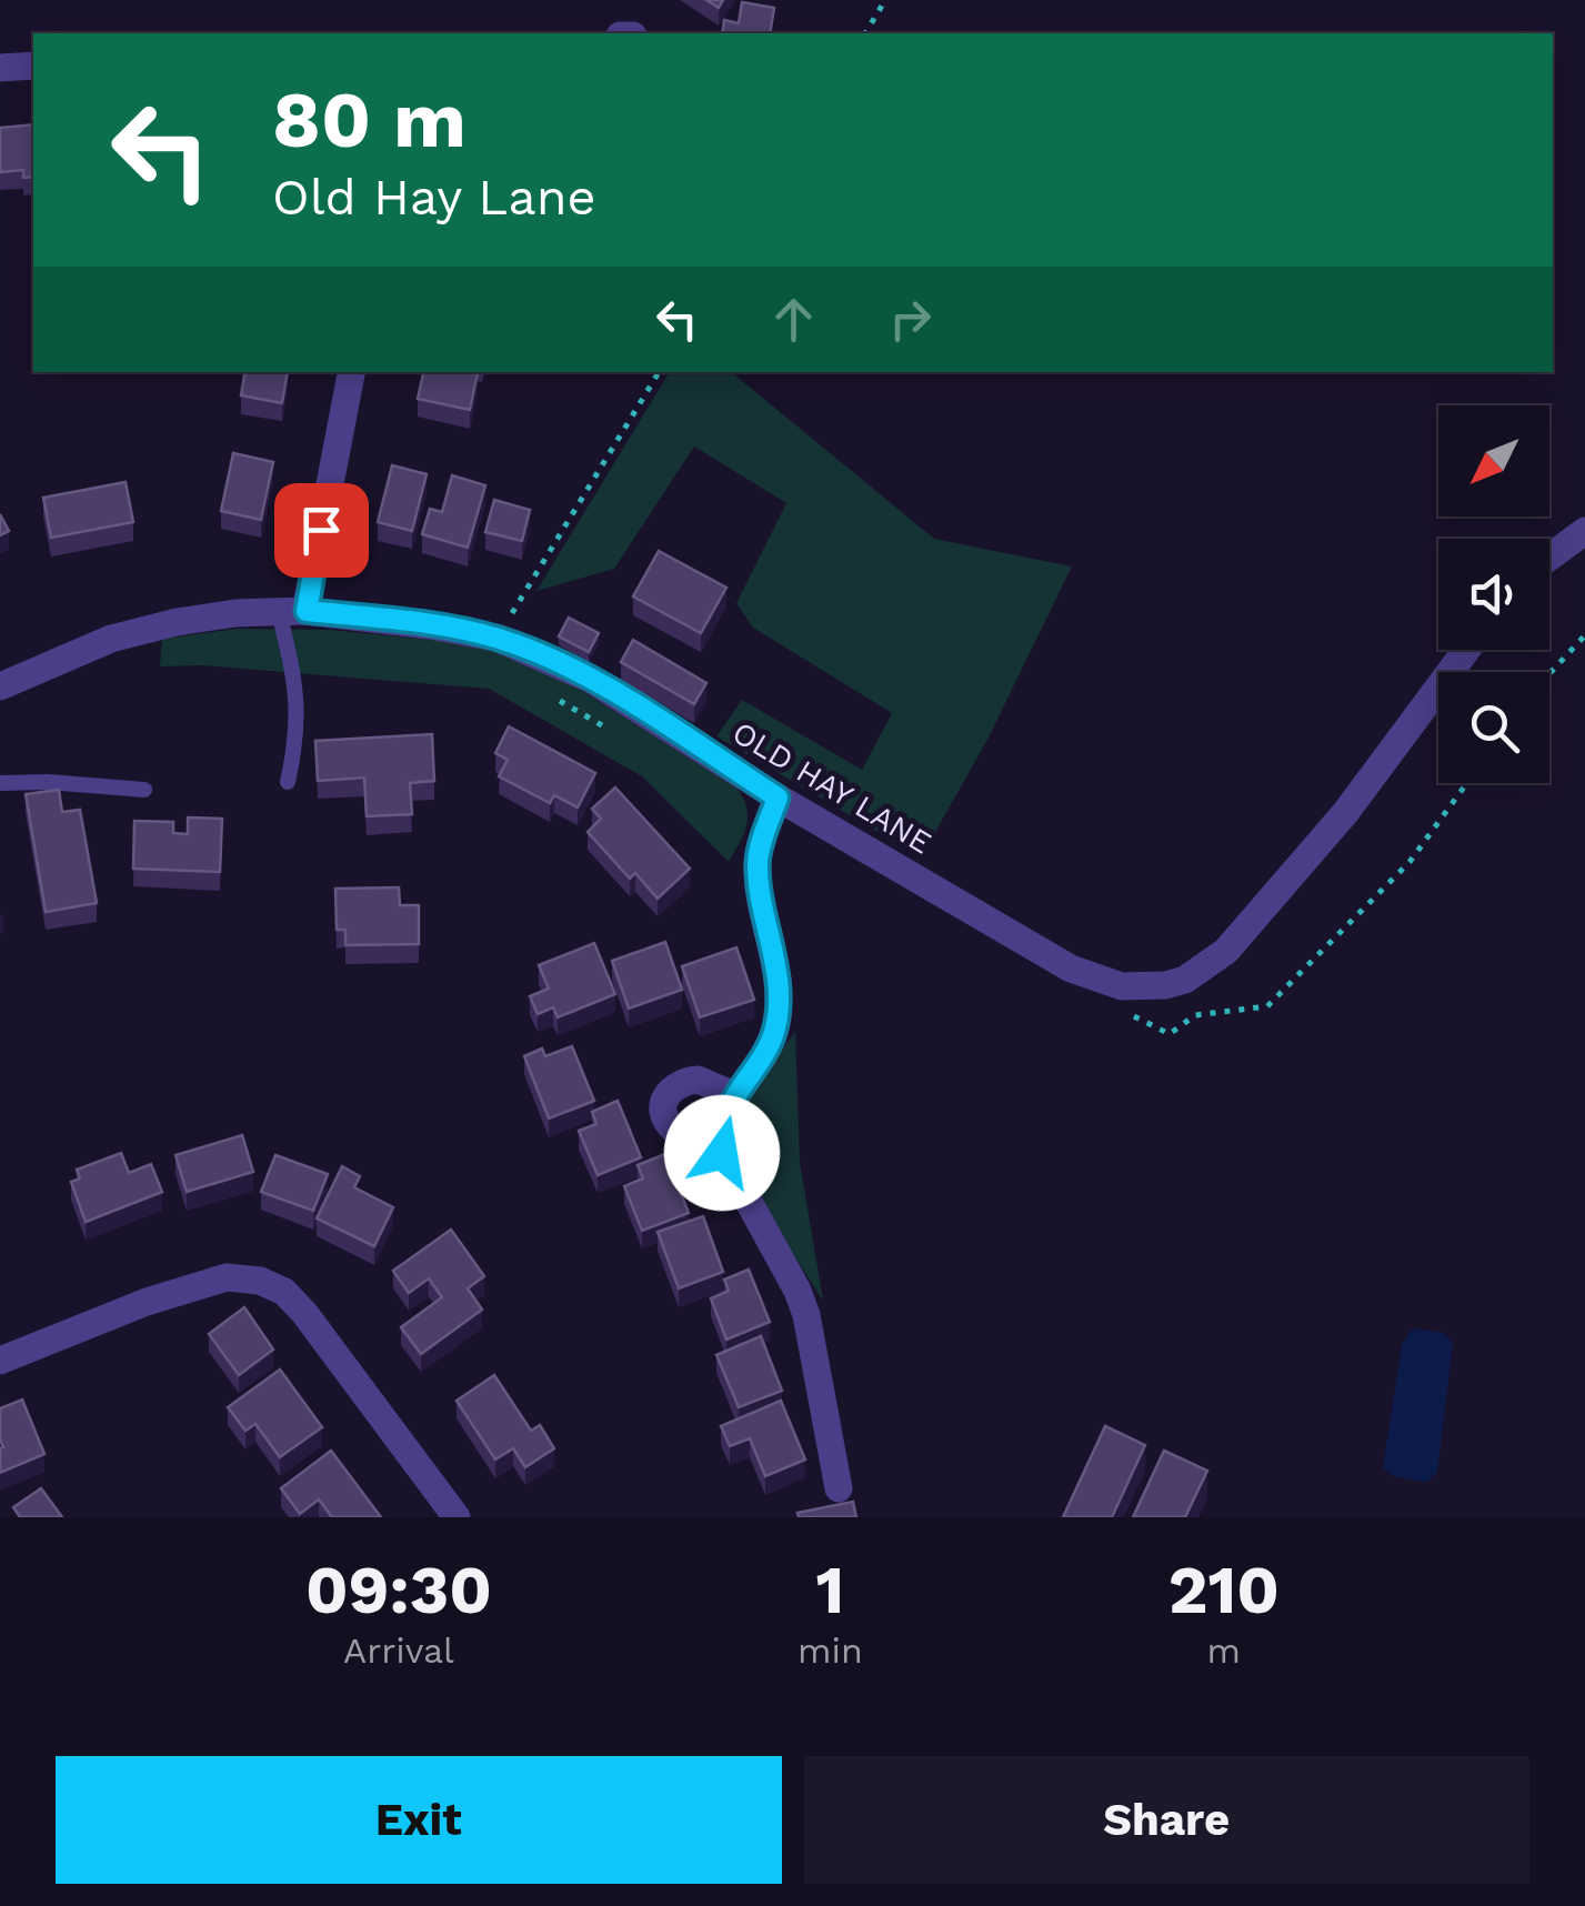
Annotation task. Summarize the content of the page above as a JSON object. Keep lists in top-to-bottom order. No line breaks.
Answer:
{"streets":{"street":["OLD HAY LANE"]},"north":"bottom left","page":{"turn":["80 m","Old Hay Lane"],"eta":["09:30","Arrival","1","min","210","m"],"buttons":["Exit","Share"]}}
